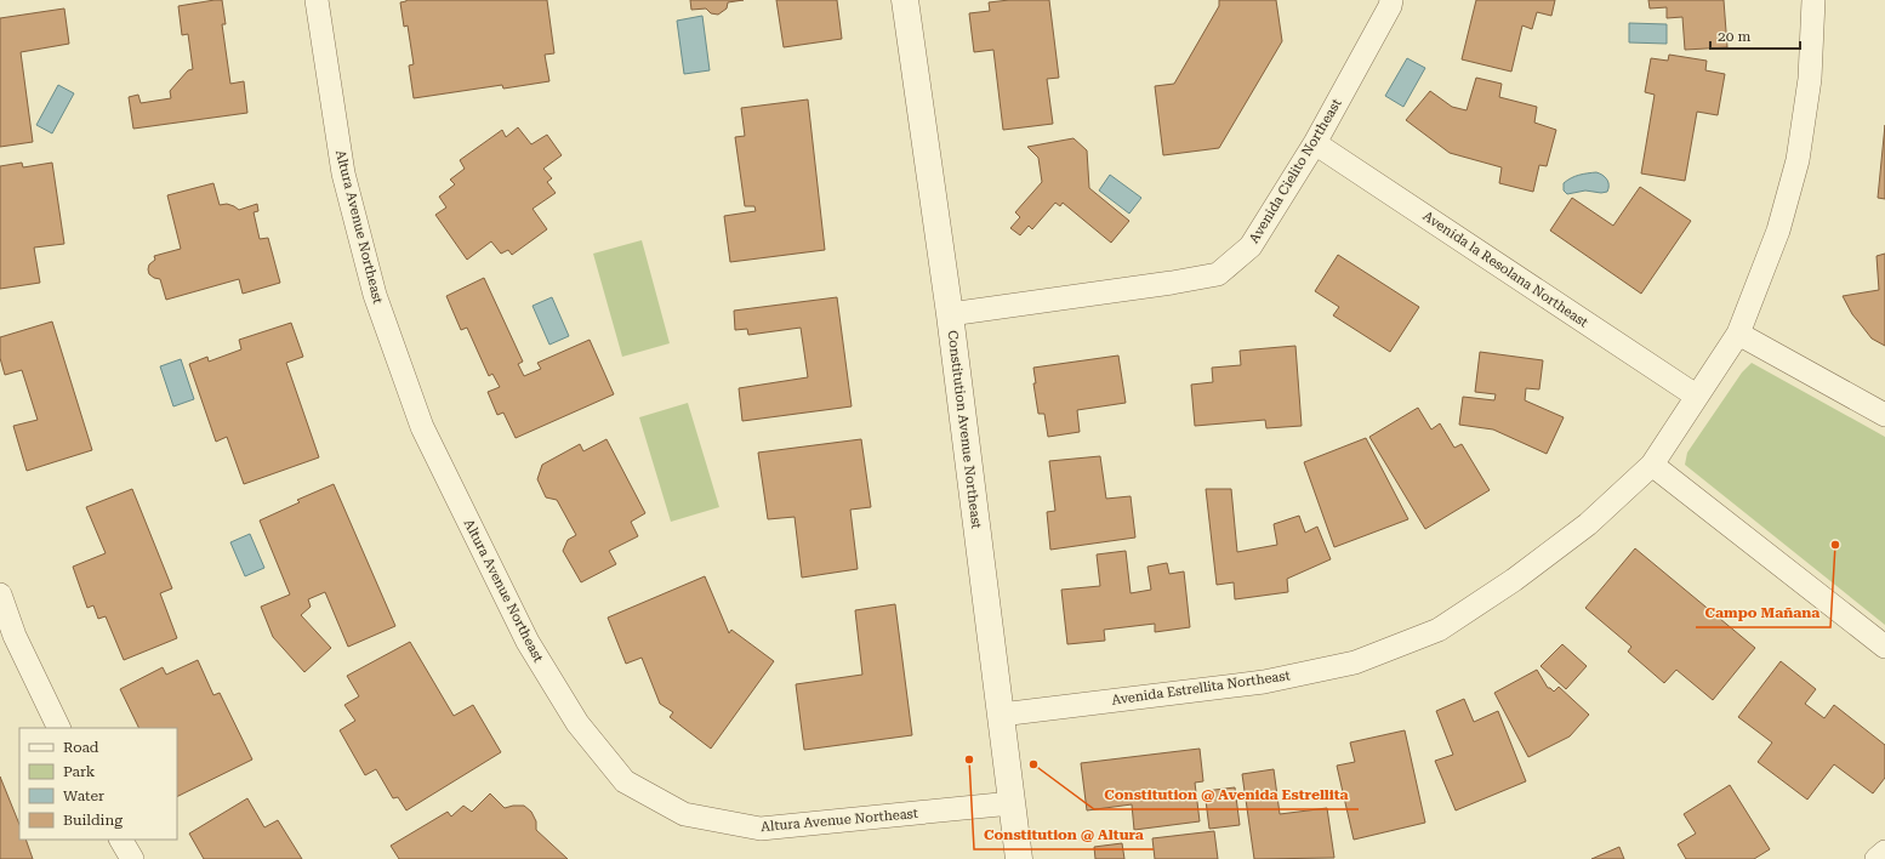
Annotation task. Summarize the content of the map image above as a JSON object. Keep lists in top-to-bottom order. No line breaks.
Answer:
{"streets":{"street":["Avenida Cielito Northeast","Altura Avenue Northeast","Avenida la Resolana Northeast","Constitution Avenue Northeast","Avenida Estrellita Northeast"]},"crossings":[["Avenida Cielito Northeast","Avenida la Resolana Northeast"],["Avenida Cielito Northeast","Constitution Avenue Northeast"],["Altura Avenue Northeast","Constitution Avenue Northeast"],["Avenida la Resolana Northeast","Avenida Estrellita Northeast"],["Constitution Avenue Northeast","Avenida Estrellita Northeast"]],"places":["Campo Mañana","Constitution @ Altura","Constitution @ Avenida Estrellita"],"legend":["Road","Park","Water","Building"],"scale_bar":"20 m"}
